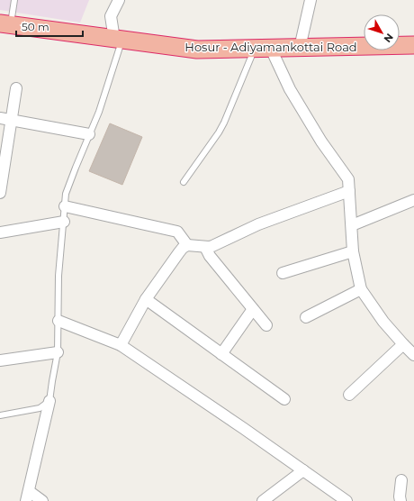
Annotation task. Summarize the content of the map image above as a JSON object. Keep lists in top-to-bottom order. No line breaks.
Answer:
{"streets":{"highway":["Hosur - Adiyamankottai Road"]},"scale_bar":"50 m","north":"bottom right"}
